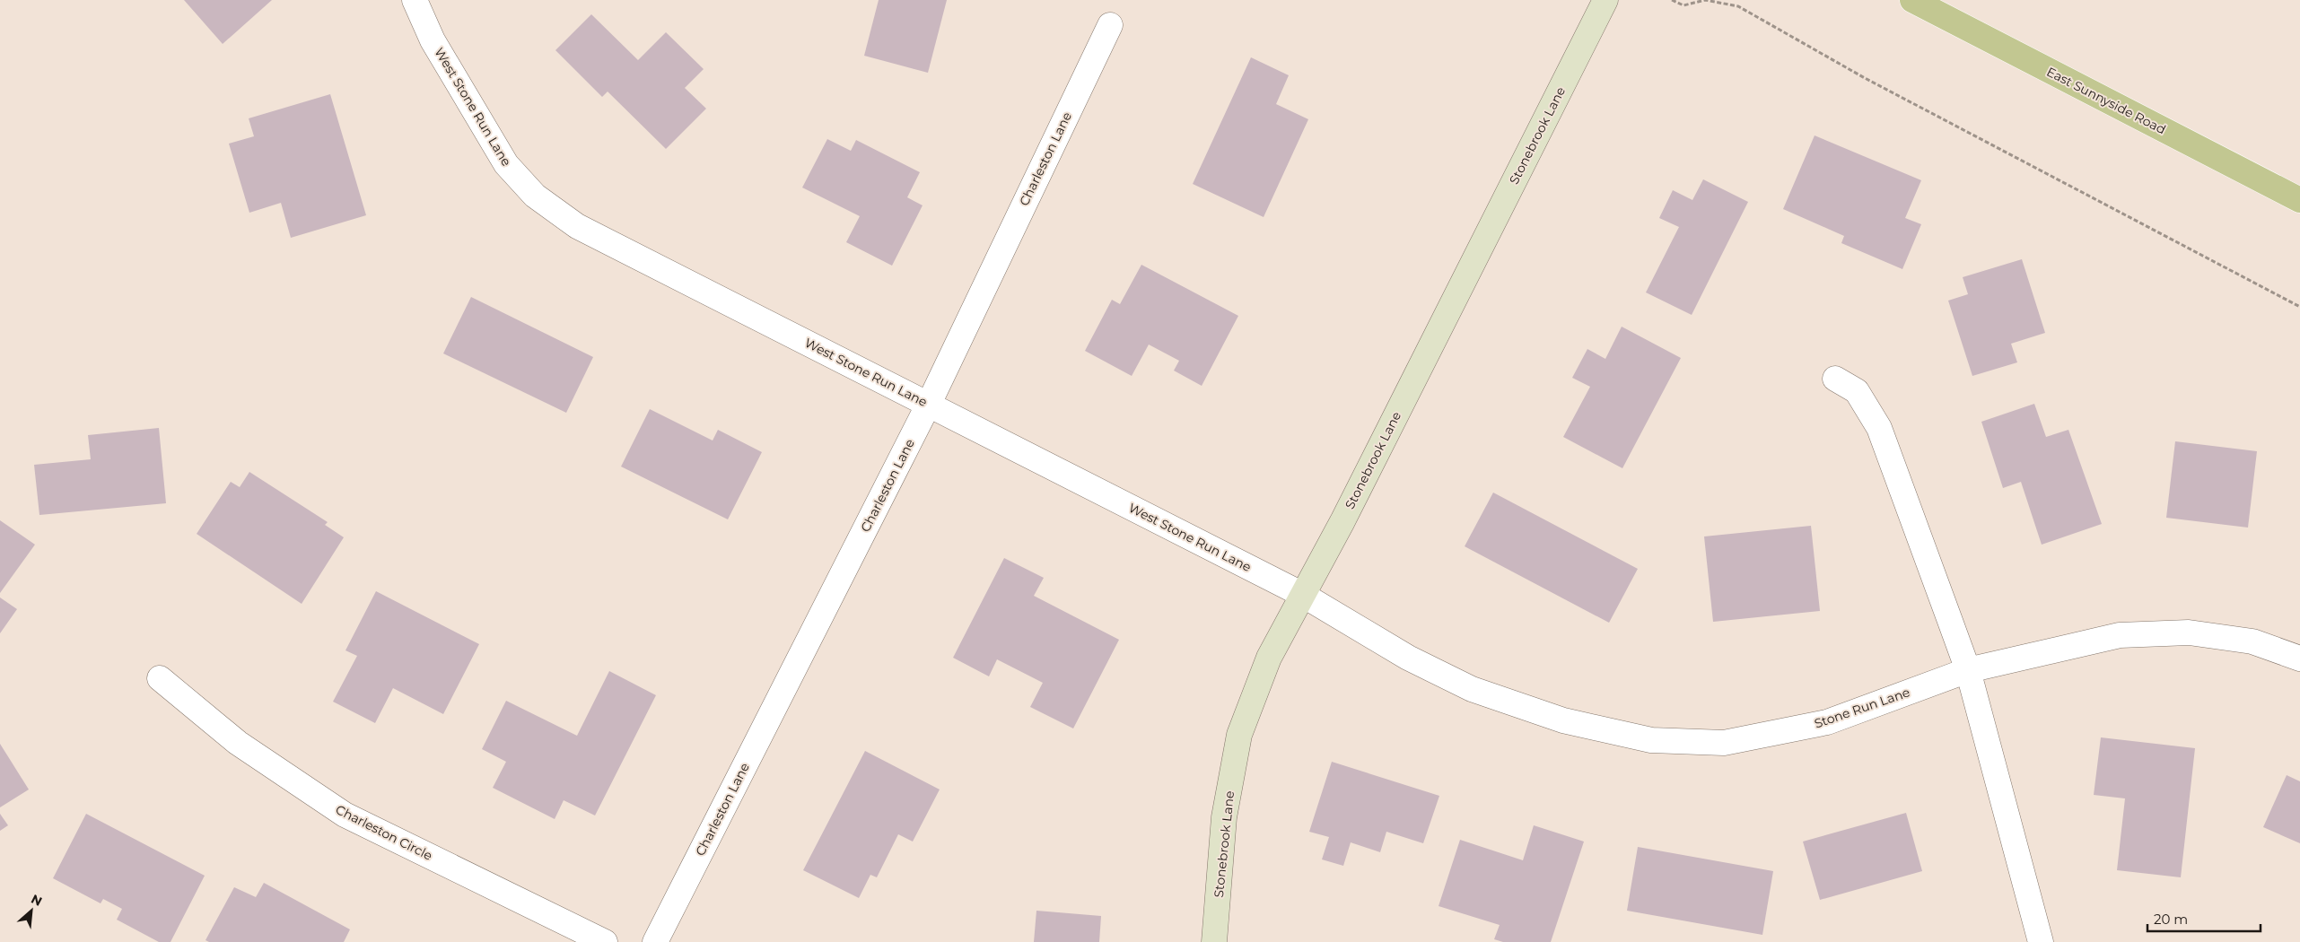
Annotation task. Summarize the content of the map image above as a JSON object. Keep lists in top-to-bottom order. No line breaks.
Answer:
{"streets":{"main road":["East Sunnyside Road"],"street":["West Stone Run Lane","Stonebrook Lane","Charleston Lane","Stone Run Lane","Charleston Circle"]},"crossings":[["West Stone Run Lane","Stonebrook Lane"],["West Stone Run Lane","Charleston Lane"],["West Stone Run Lane","Stone Run Lane"]],"scale_bar":"20 m","north":"top right"}
